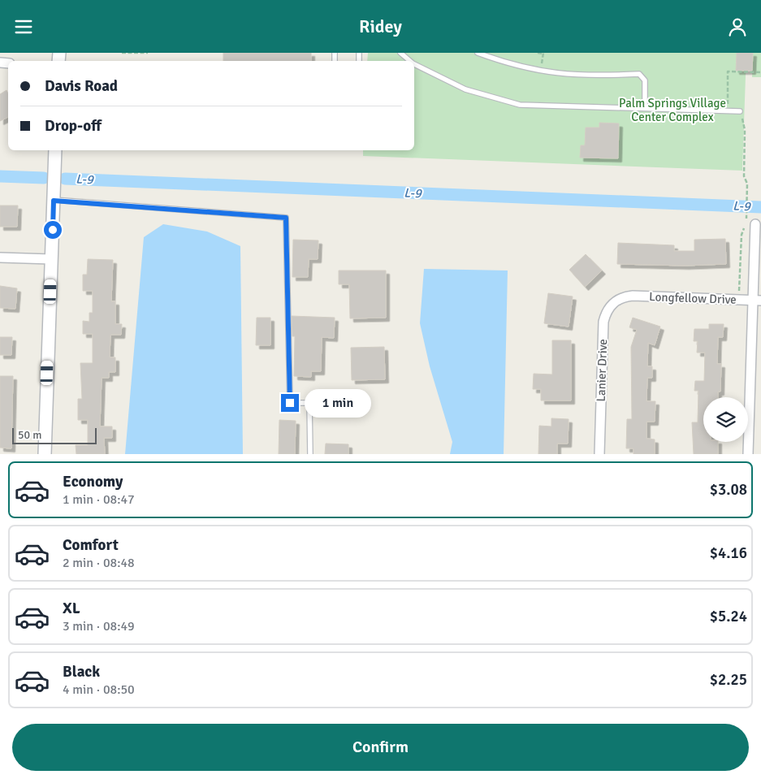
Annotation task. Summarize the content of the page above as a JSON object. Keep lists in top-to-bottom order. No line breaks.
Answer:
{"streets":{"street":["Longfellow Drive","Lanier Drive"]},"crossings":[["Longfellow Drive","Lanier Drive"]],"water":["L-9"],"parks":["Palm Springs Village Center Complex"],"scale_bar":"50 m","page":{"header":"Ridey","banner":["Davis Road","Drop-off"],"bubble":"1 min","scale":"50 m","list":[{"name":"Economy","note":"1 min · 08:47","value":"$3.08"},{"name":"Comfort","note":"2 min · 08:48","value":"$4.16"},{"name":"XL","note":"3 min · 08:49","value":"$5.24"},{"name":"Black","note":"4 min · 08:50","value":"$2.25"}],"buttons":"Confirm"}}
